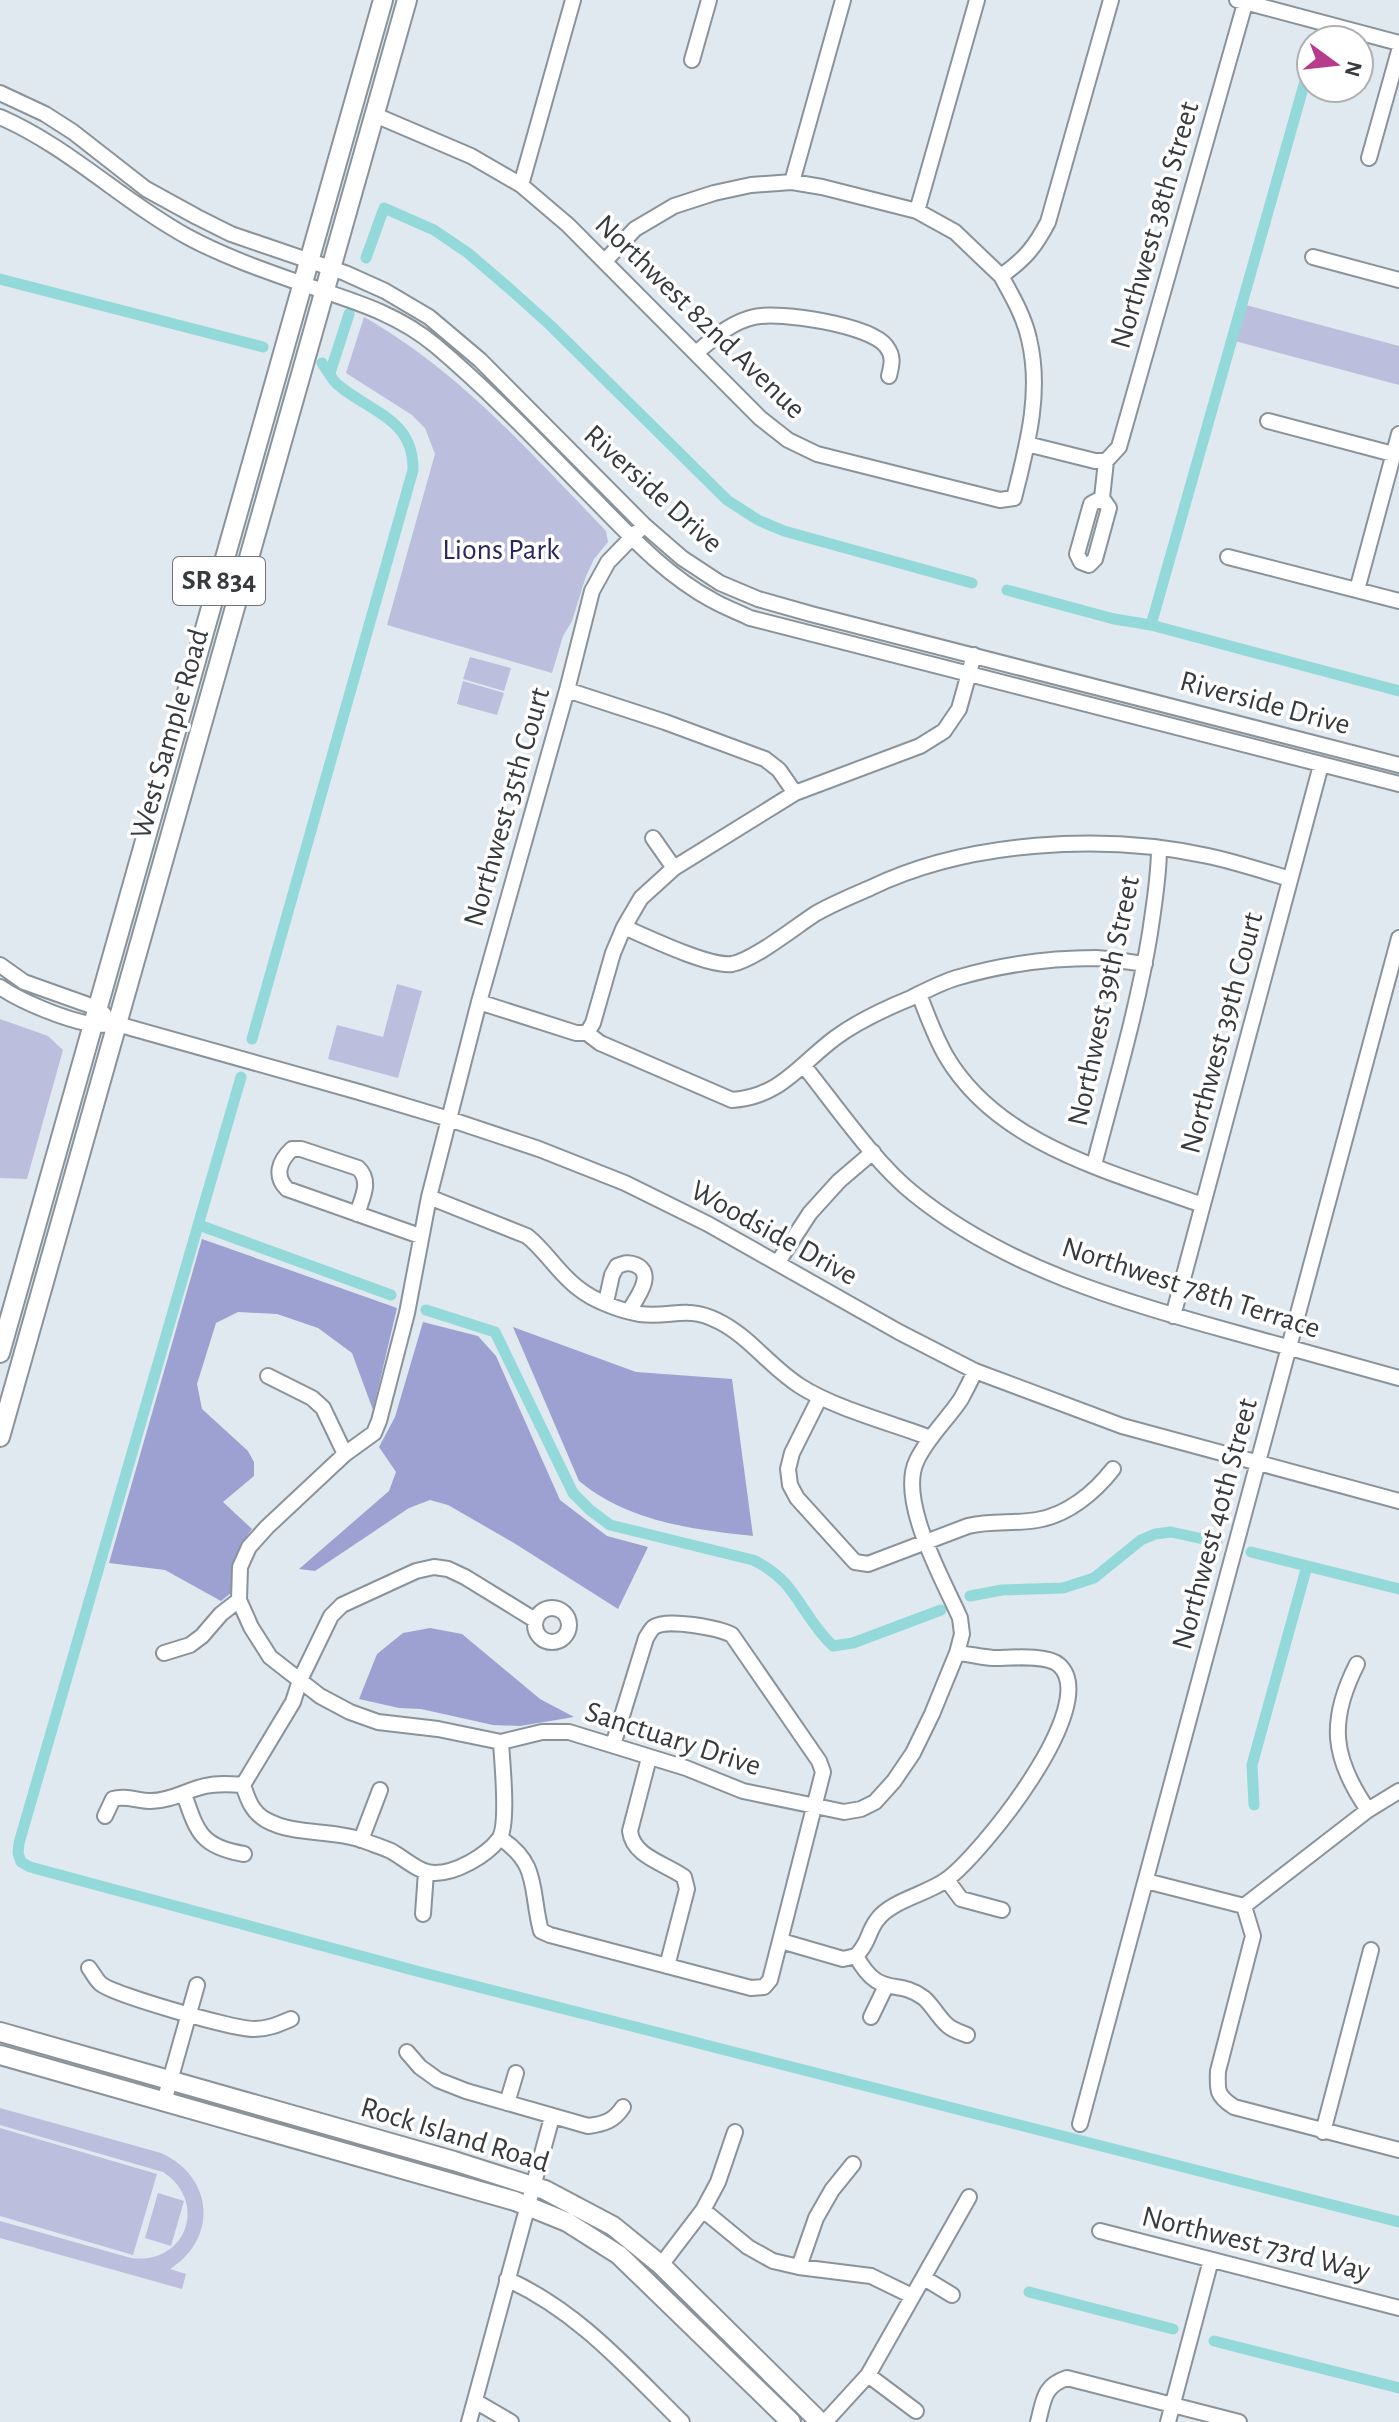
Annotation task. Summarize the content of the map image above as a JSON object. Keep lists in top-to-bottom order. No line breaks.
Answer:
{"streets":{"main road":["SR 834","West Sample Road","Rock Island Road"],"street":["Northwest 38th Street","Northwest 82nd Avenue","Riverside Drive","Northwest 35th Court","Northwest 39th Street","Northwest 39th Court","Woodside Drive","Northwest 78th Terrace","Northwest 40th Street","Sanctuary Drive","Northwest 73rd Way"]},"crossings":[["Northwest 82nd Avenue","West Sample Road"],["Riverside Drive","West Sample Road"],["Riverside Drive","Northwest 35th Court"],["Riverside Drive","Northwest 39th Court"],["West Sample Road","Woodside Drive"],["Northwest 35th Court","Woodside Drive"],["Northwest 39th Court","Northwest 78th Terrace"],["Woodside Drive","Northwest 40th Street"],["Woodside Drive","Sanctuary Drive"],["Northwest 78th Terrace","Northwest 40th Street"]],"parks":["Lions Park"],"north":"right"}
